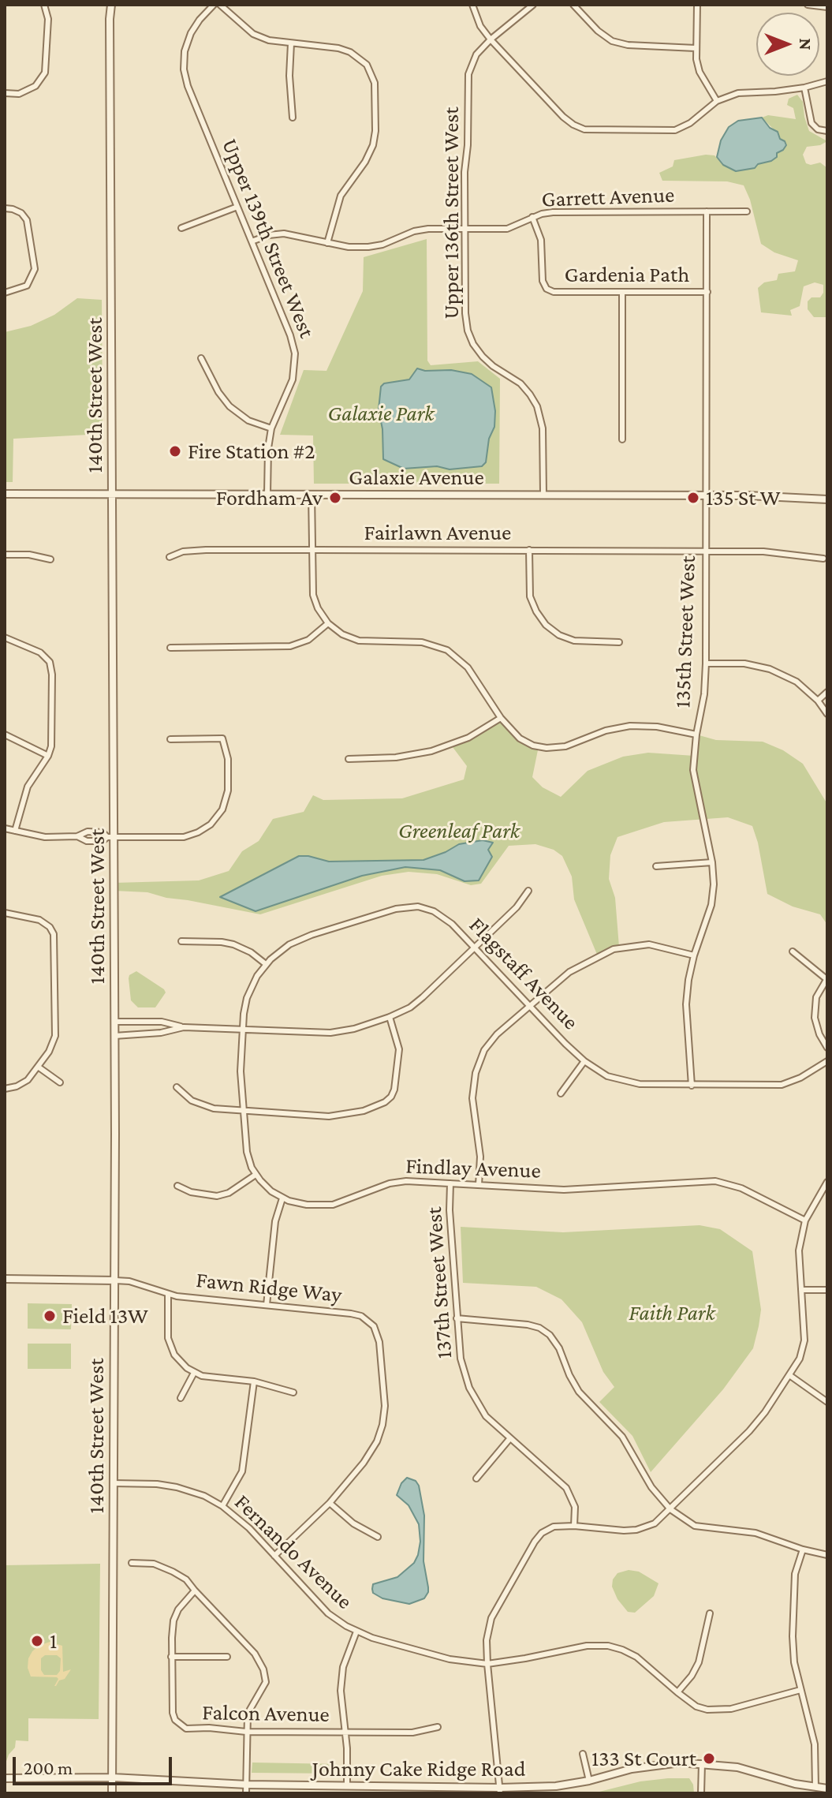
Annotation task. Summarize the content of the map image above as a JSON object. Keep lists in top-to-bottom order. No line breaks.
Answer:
{"streets":{"street":["Garrett Avenue","Upper 136th Street West","Upper 139th Street West","Gardenia Path","140th Street West","Galaxie Avenue","Fairlawn Avenue","135th Street West","Flagstaff Avenue","Findlay Avenue","137th Street West","Fawn Ridge Way","Fernando Avenue","Falcon Avenue","Johnny Cake Ridge Road"]},"crossings":[["Garrett Avenue","Upper 136th Street West"],["Garrett Avenue","Upper 139th Street West"],["Garrett Avenue","Gardenia Path"],["Garrett Avenue","135th Street West"],["Upper 136th Street West","Galaxie Avenue"],["Upper 139th Street West","Galaxie Avenue"],["Gardenia Path","135th Street West"],["140th Street West","Galaxie Avenue"],["140th Street West","Fawn Ridge Way"],["140th Street West","Fernando Avenue"],["140th Street West","Johnny Cake Ridge Road"],["Galaxie Avenue","135th Street West"],["Fairlawn Avenue","135th Street West"],["135th Street West","Flagstaff Avenue"],["Flagstaff Avenue","Findlay Avenue"],["Findlay Avenue","137th Street West"],["Fawn Ridge Way","Fernando Avenue"]],"parks":["Galaxie Park","Greenleaf Park","Faith Park"],"places":["Fire Station #2","Fordham Av","135 St W","Field 13W","1","133 St Court"],"scale_bar":"200 m","north":"right"}
